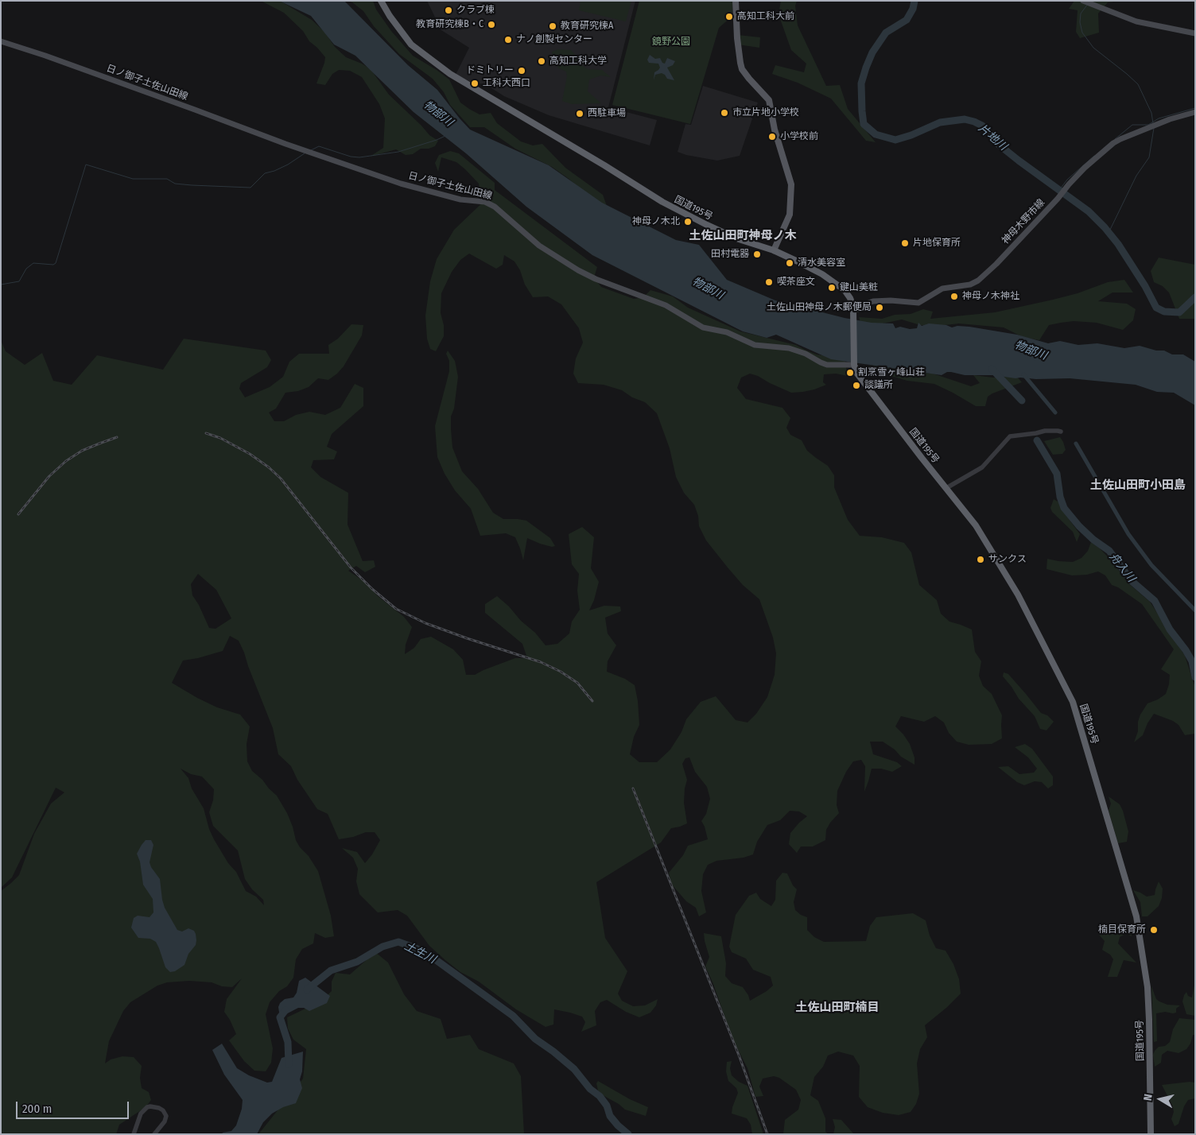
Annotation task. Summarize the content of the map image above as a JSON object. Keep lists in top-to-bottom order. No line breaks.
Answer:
{"streets":{"highway":["国道195号"],"main road":["日ノ御子土佐山田線","神母木野市線"]},"crossings":[["日ノ御子土佐山田線","国道195号"],["国道195号","神母木野市線"]],"districts":["土佐山田町神母ノ木","土佐山田町小田島","土佐山田町楠目"],"water":["物部川","片地川","舟入川","土生川"],"parks":["鏡野公園"],"places":["クラブ棟","高知工科大前","教育研究棟B・C","教育研究棟A","ナノ創製センター","高知工科大学","ドミトリー","工科大西口","市立片地小学校","西駐車場","小学校前","神母ノ木北","片地保育所","田村電器","清水美容室","喫茶座文","鍵山美粧","神母ノ木神社","土佐山田神母ノ木郵便局","割烹雪ヶ峰山荘","談議所","サンクス","楠目保育所"],"scale_bar":"200 m","north":"left"}
